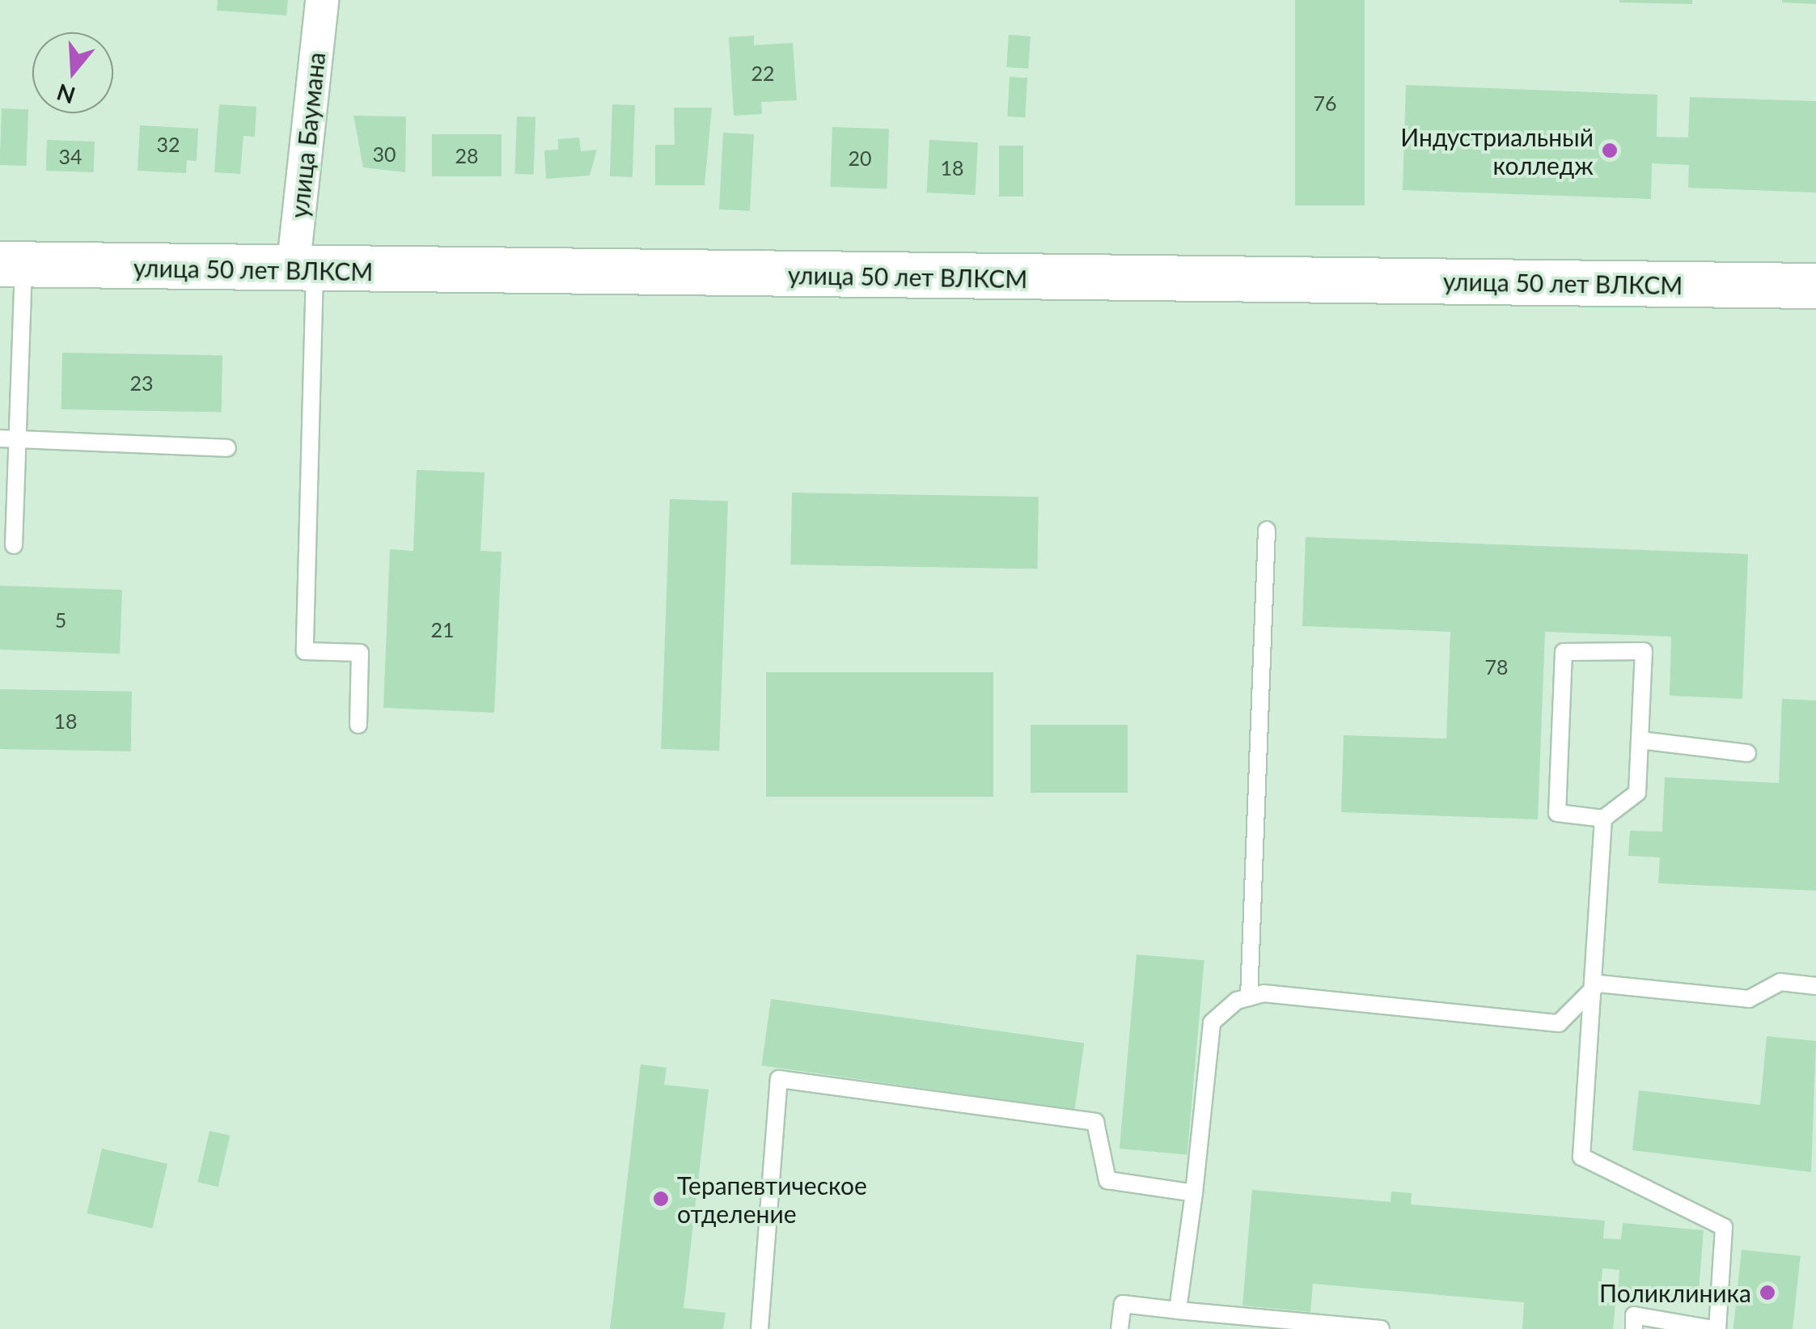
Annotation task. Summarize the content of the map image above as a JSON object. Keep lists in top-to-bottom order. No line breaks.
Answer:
{"streets":{"street":["улица Баумана","улица 50 лет ВЛКСМ"]},"crossings":[["улица Баумана","улица 50 лет ВЛКСМ"]],"places":["Индустриальный колледж","Терапевтическое отделение","Поликлиника"],"house_numbers":["22","76","32","30","28","34","20","18","23","5","21","78","18"],"north":"bottom"}
